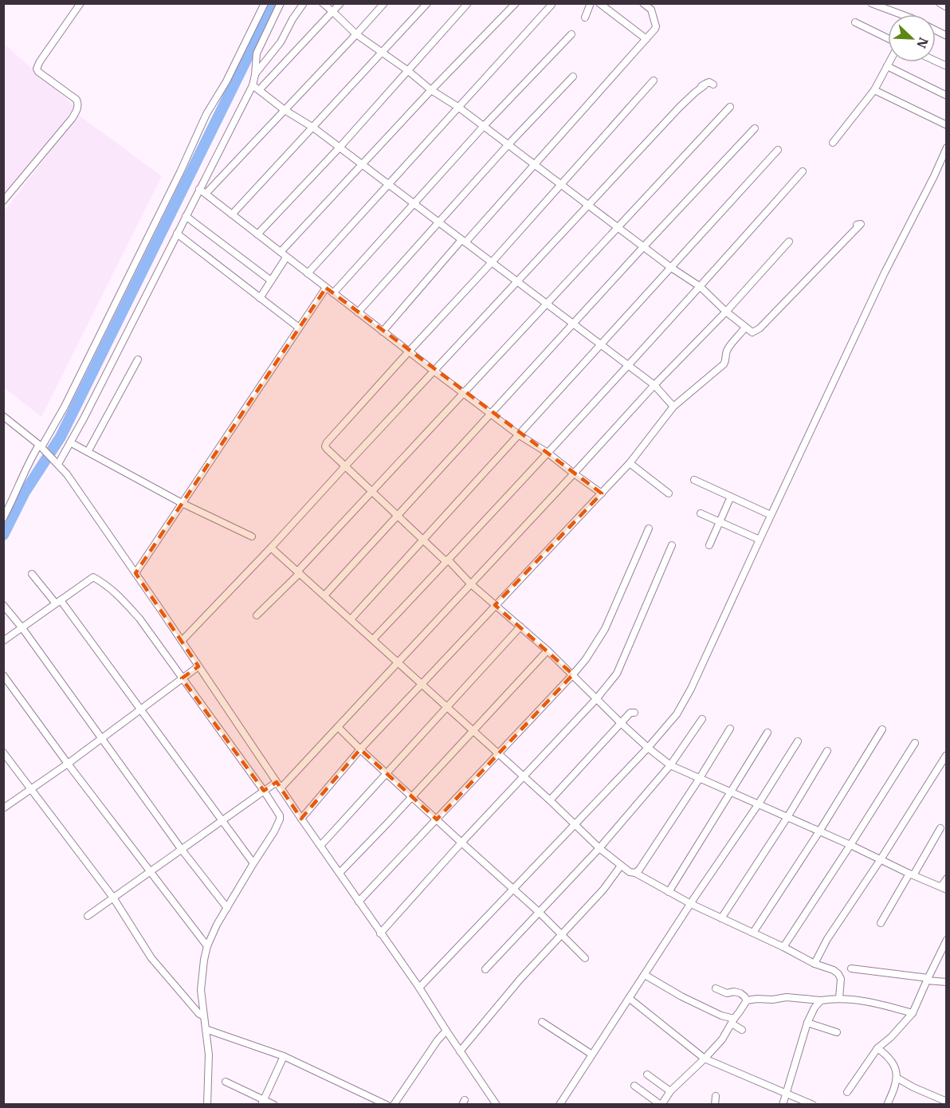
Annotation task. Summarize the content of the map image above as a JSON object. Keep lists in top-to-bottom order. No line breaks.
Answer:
{"north":"bottom right"}
